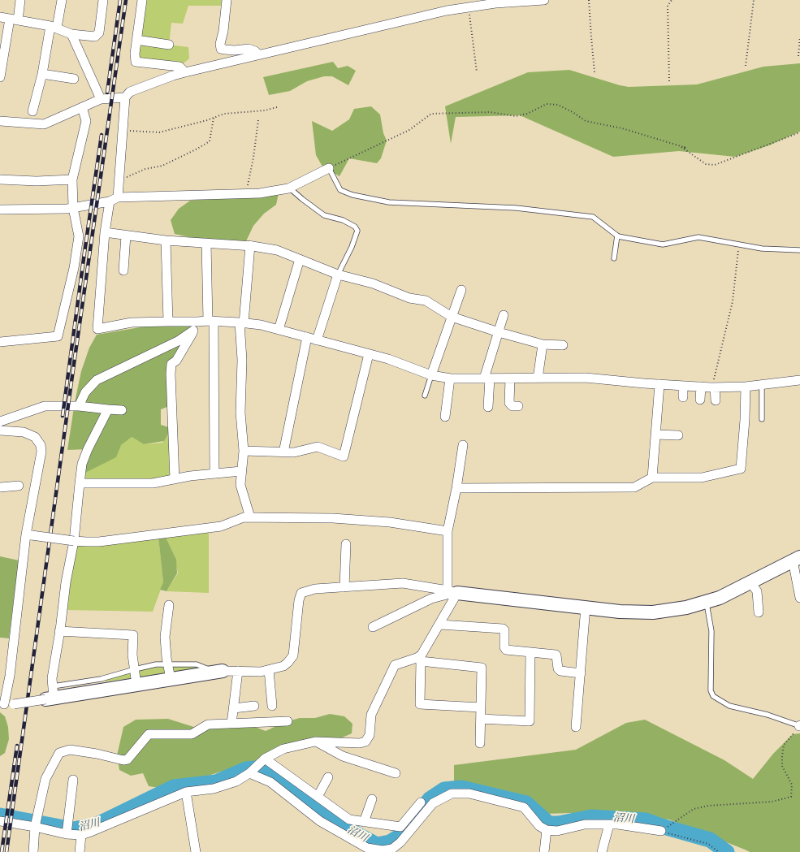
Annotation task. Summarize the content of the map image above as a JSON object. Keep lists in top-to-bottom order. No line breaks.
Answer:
{"water":["沼川"]}
